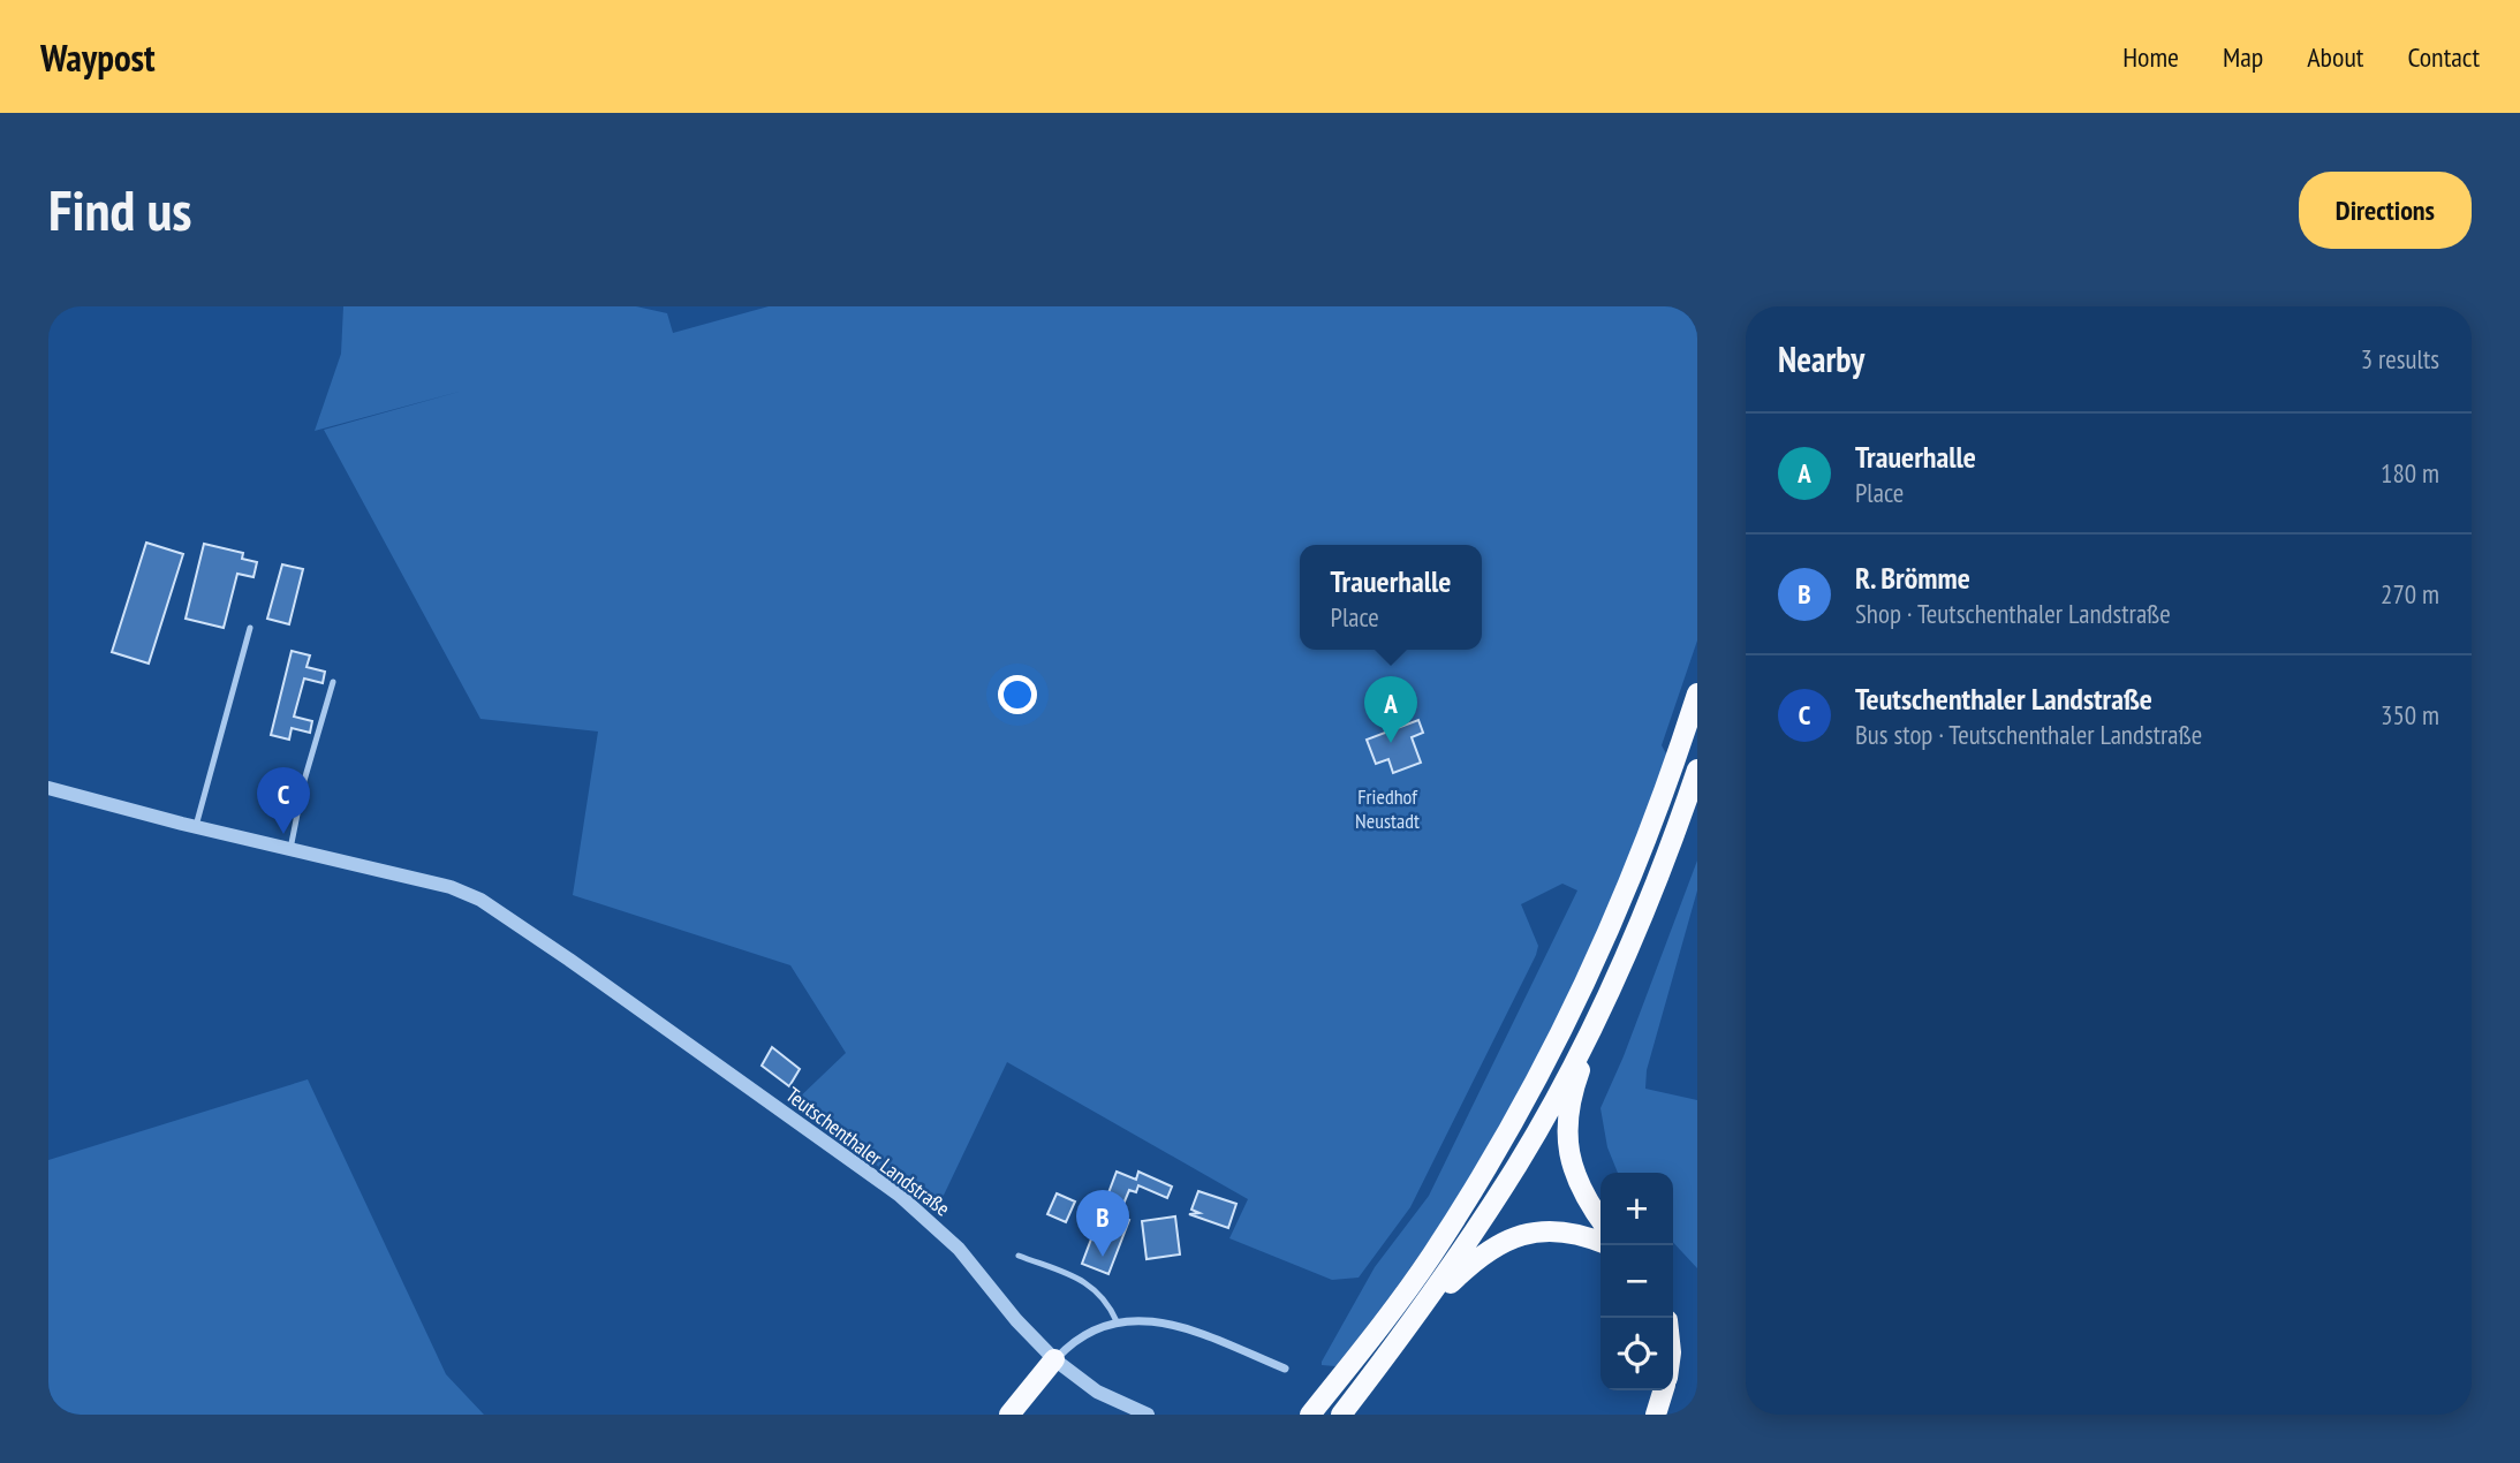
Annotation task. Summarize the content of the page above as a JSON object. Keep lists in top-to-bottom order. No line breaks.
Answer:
{"streets":{"street":["Teutschenthaler Landstraße"]},"parks":["Friedhof Neustadt"],"page":{"header":"Waypost","nav":["Home","Map","About","Contact"],"buttons":"Directions","title":"Find us","heading":["Nearby","3 results"],"list":[{"mark":"A","name":"Trauerhalle","note":"Place","value":"180 m"},{"mark":"B","name":"R. Brömme","note":"Shop · Teutschenthaler Landstraße","value":"270 m"},{"mark":"C","name":"Teutschenthaler Landstraße","note":"Bus stop · Teutschenthaler Landstraße","value":"350 m"}],"popup":["Trauerhalle","Place"],"pins":["A","C","B"],"map_buttons":["+","−"]}}
